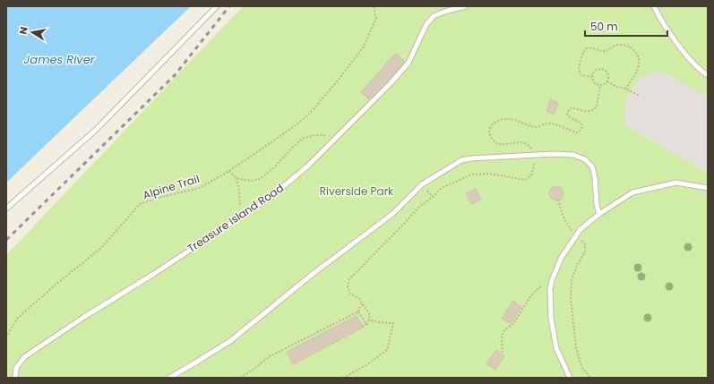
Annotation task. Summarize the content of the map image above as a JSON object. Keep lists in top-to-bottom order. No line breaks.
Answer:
{"streets":{"lane":["Treasure Island Road"],"path":["Alpine Trail"]},"water":["James River"],"parks":["Riverside Park"],"scale_bar":"50 m","north":"left"}
